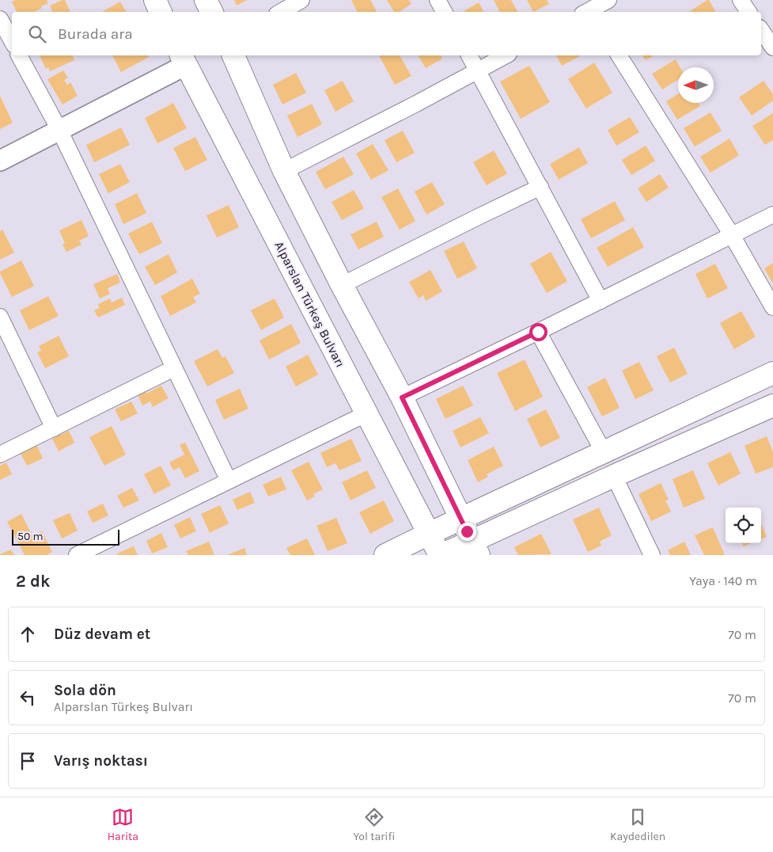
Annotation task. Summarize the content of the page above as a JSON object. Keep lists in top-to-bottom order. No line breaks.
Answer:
{"streets":{"main road":["Alparslan Türkeş Bulvarı"]},"scale_bar":"50 m","north":"left","page":{"search":"Burada ara","scale":"50 m","heading":["2 dk","Yaya · 140 m"],"list":[["Düz devam et","70 m"],["Sola dön","Alparslan Türkeş Bulvarı","70 m"],"Varış noktası"],"nav":["Harita","Yol tarifi","Kaydedilen"]}}
